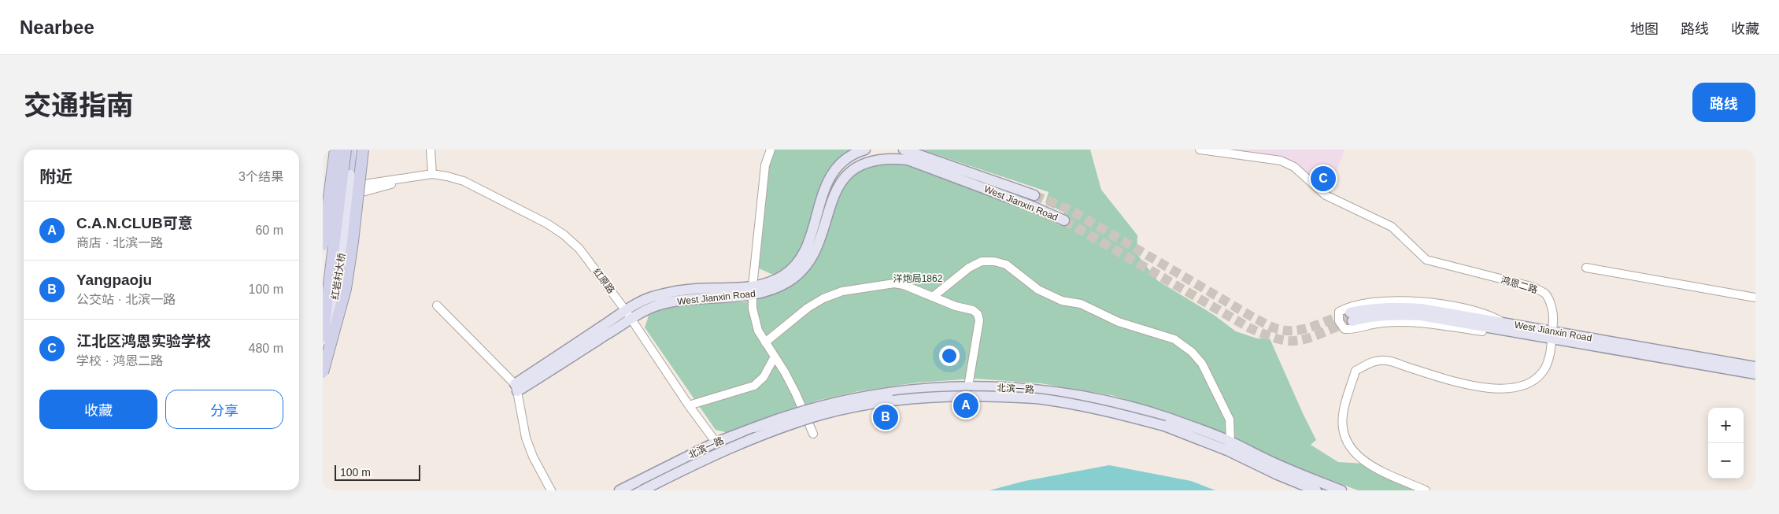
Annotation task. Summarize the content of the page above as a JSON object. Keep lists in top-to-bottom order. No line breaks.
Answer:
{"streets":{"main road":["West Jianxin Road","红岩村大桥","北滨一路"],"street":["红原路","鸿恩二路"]},"crossings":[["West Jianxin Road","红原路"],["West Jianxin Road","鸿恩二路"],["红原路","北滨一路"]],"parks":["洋炮局1862"],"scale_bar":"100 m","page":{"header":"Nearbee","nav":["地图","路线","收藏"],"title":"交通指南","buttons":["路线",["收藏","分享"]],"heading":["附近","3个结果"],"pins":["C","A","B"],"list":[{"mark":"A","name":"C.A.N.CLUB可意","note":"商店 · 北滨一路","value":"60 m"},{"mark":"B","name":"Yangpaoju","note":"公交站 · 北滨一路","value":"100 m"},{"mark":"C","name":"江北区鸿恩实验学校","note":"学校 · 鸿恩二路","value":"480 m"}],"map_buttons":["+","−"],"scale":"100 m"}}
